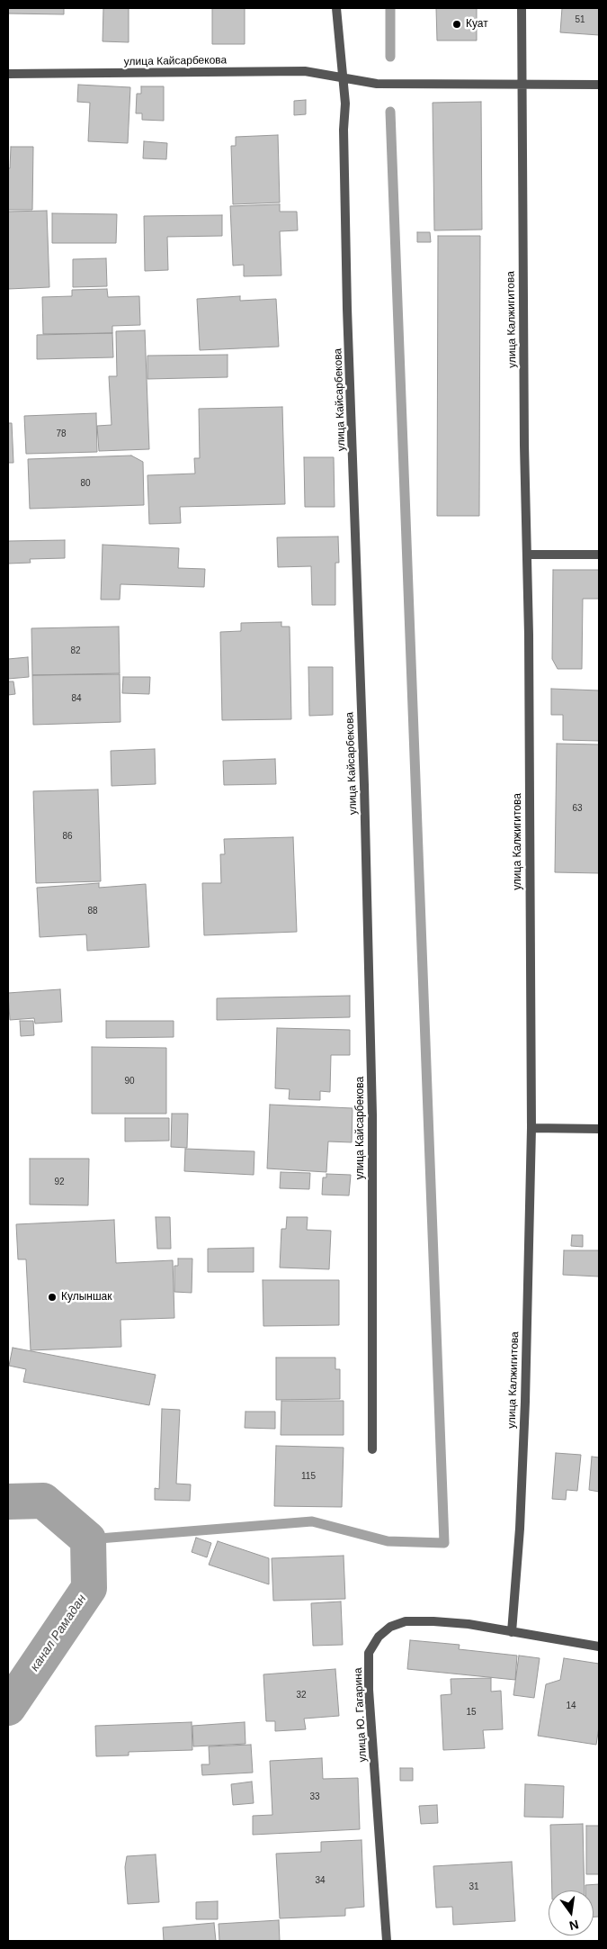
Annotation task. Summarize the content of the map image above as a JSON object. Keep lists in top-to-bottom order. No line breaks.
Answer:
{"streets":{"street":["улица Кайсарбекова","улица Калжигитова","улица Ю. Гагарина"]},"crossings":[["улица Калжигитова","улица Ю. Гагарина"]],"water":["канал Рамадан"],"places":["Куат","Кулыншак"],"house_numbers":["51","78","80","82","84","63","86","88","90","92","115","32","14","15","33","34","31"],"north":"bottom"}
